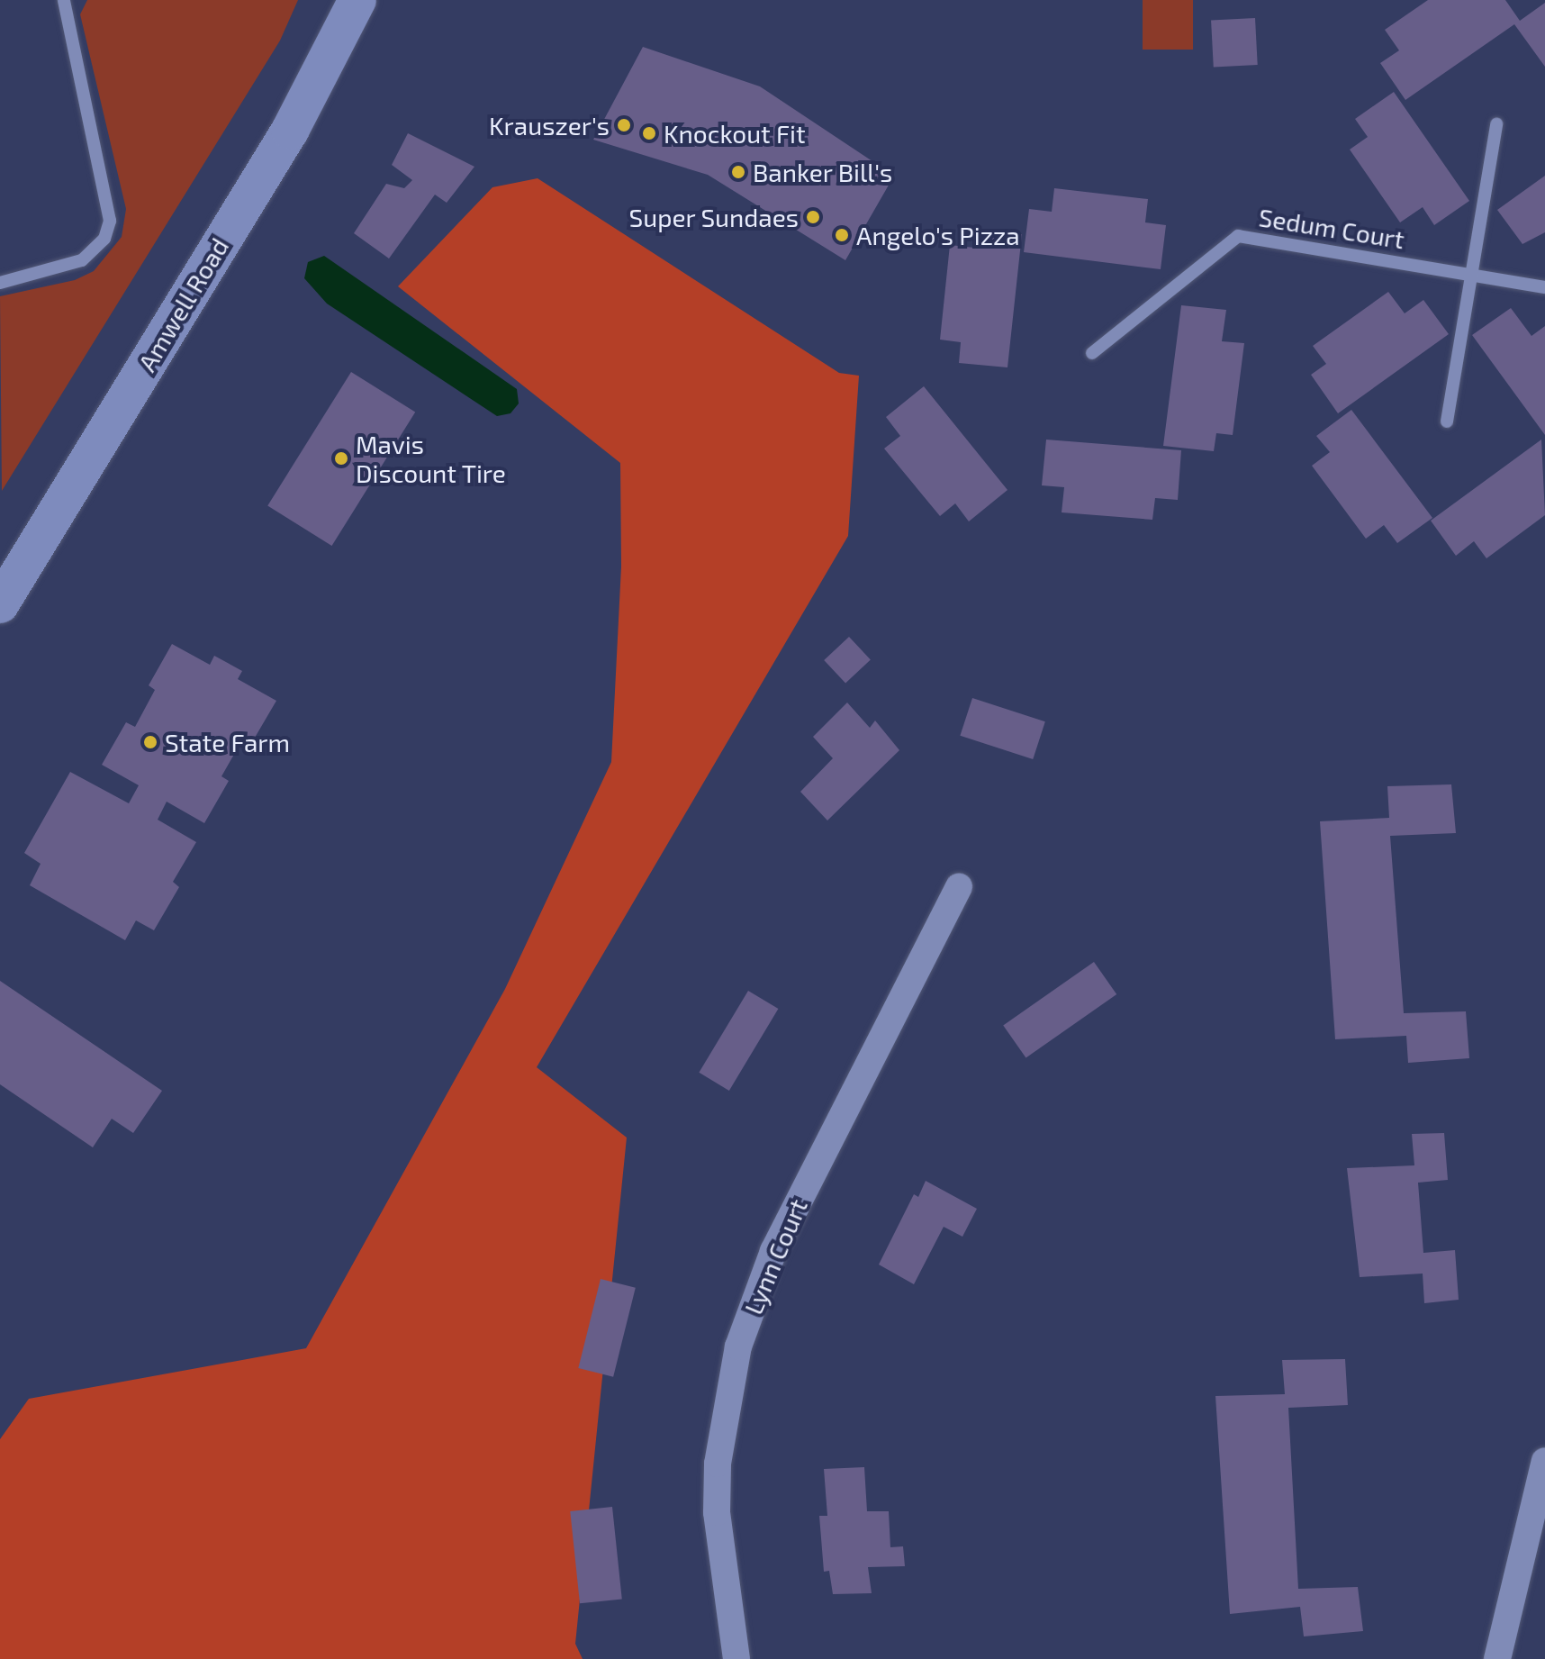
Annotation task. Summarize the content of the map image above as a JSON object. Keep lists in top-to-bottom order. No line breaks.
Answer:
{"streets":{"main road":["Amwell Road"],"street":["Lynn Court"],"lane":["Sedum Court"]},"places":["Krauszer's","Knockout Fit","Banker Bill's","Super Sundaes","Angelo's Pizza","Mavis Discount Tire","State Farm"]}
